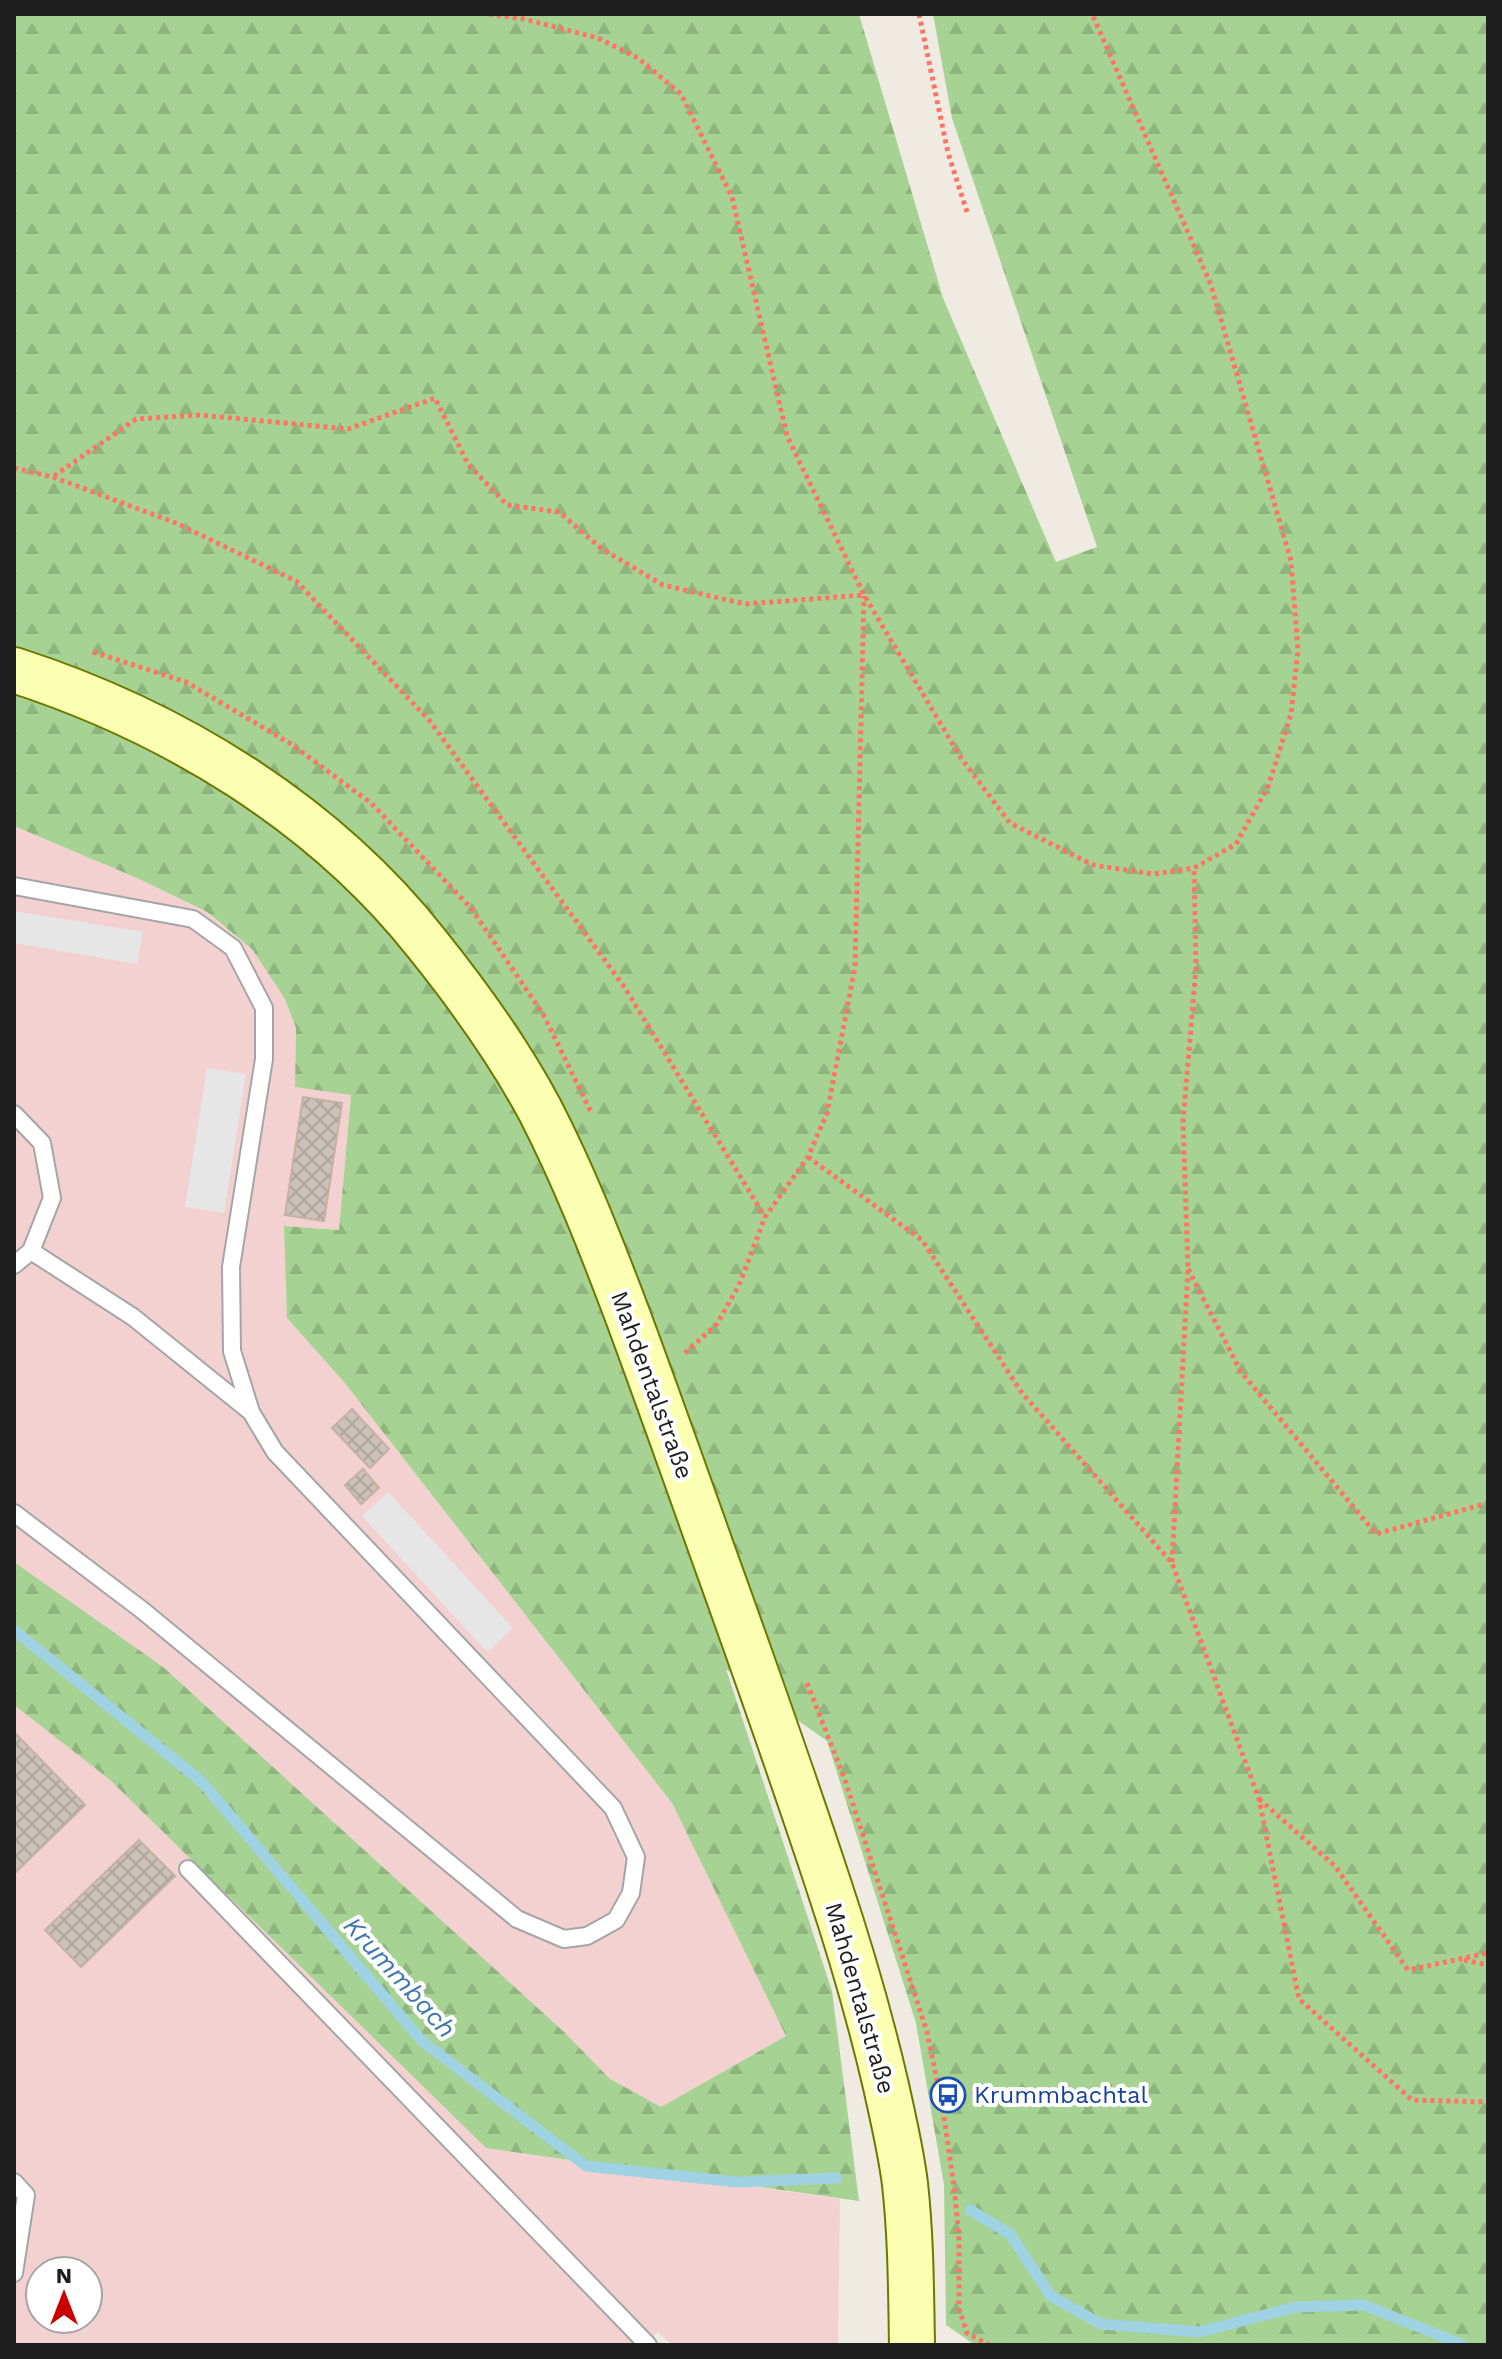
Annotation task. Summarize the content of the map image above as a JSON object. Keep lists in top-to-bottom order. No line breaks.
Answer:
{"streets":{"main road":["Mahdentalstraße"]},"water":["Krummbach"],"places":{"bus stop":["Krummbachtal"]},"north":"top"}
